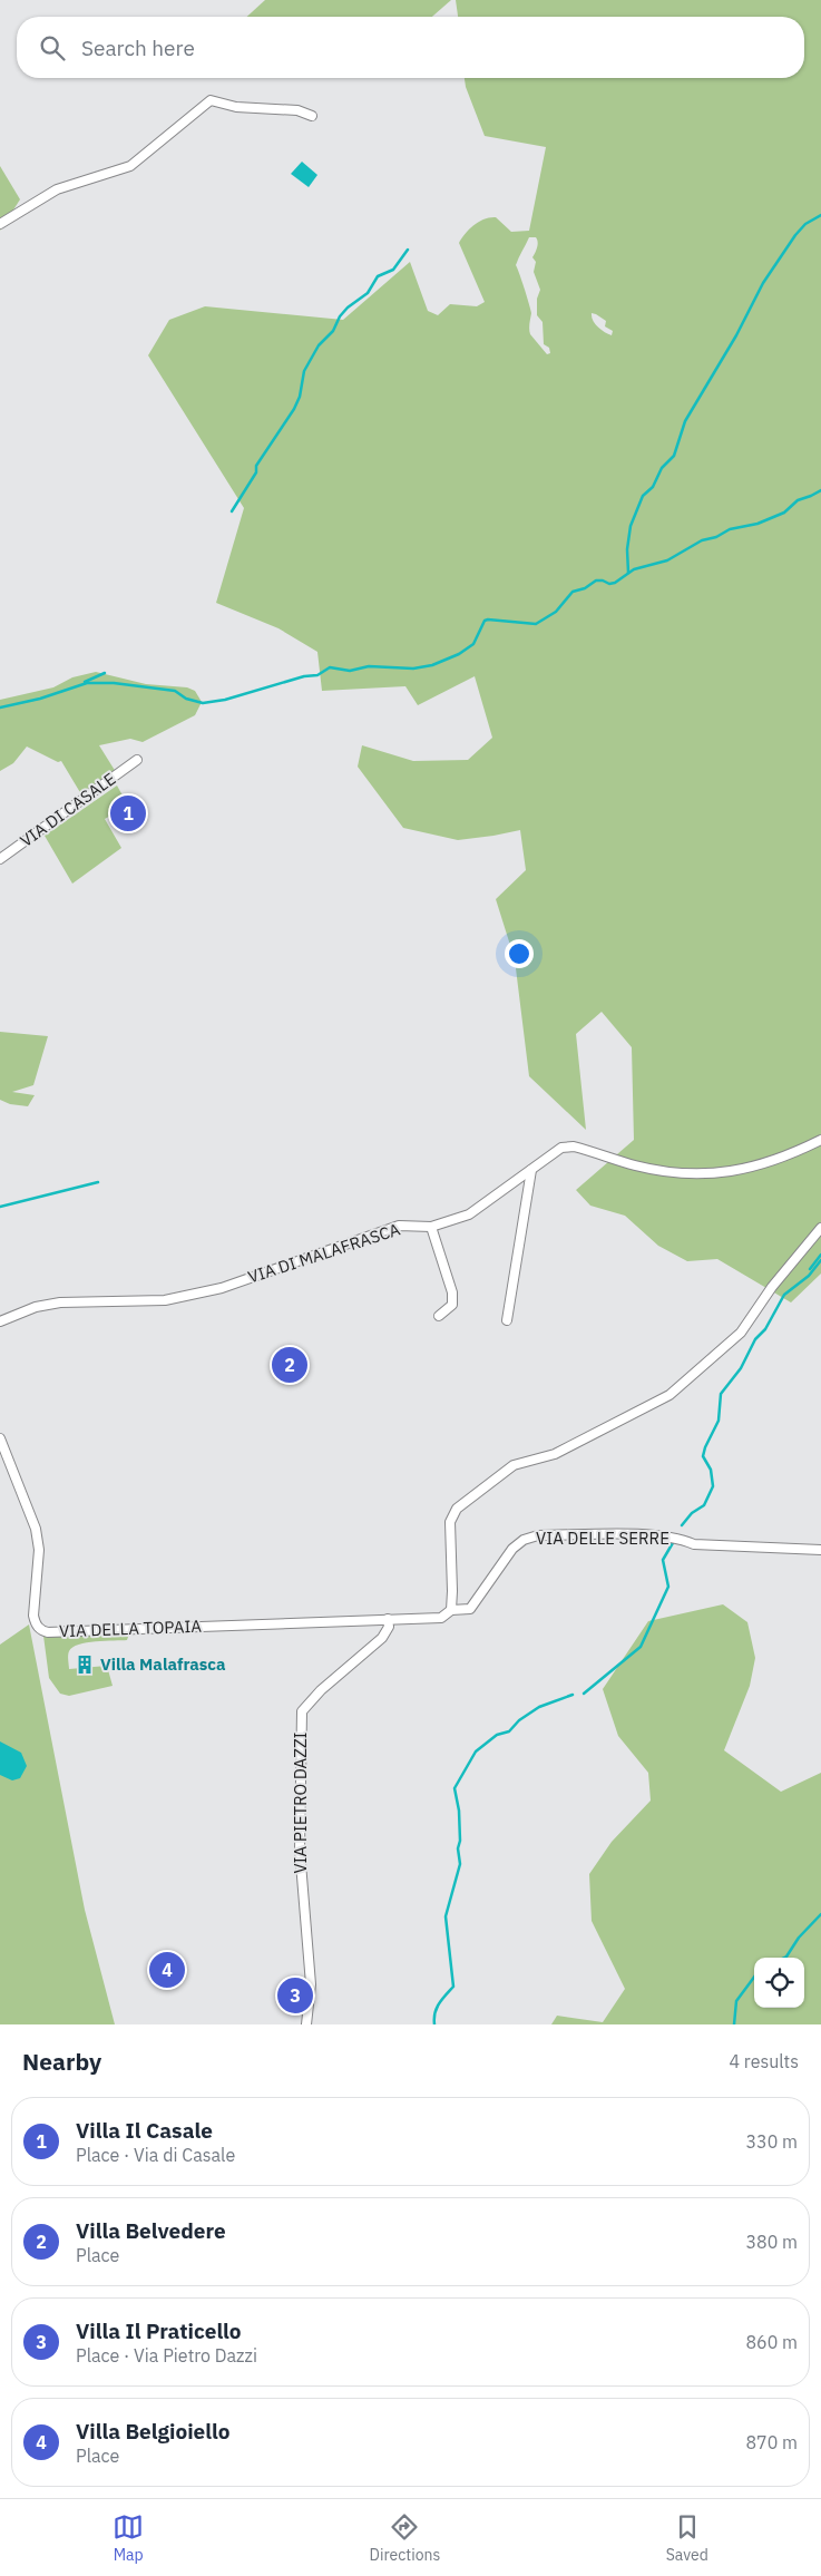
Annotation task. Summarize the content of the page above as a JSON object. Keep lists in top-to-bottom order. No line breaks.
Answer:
{"streets":{"street":["VIA DI CASALE","VIA DI MALAFRASCA","VIA DELLE SERRE","VIA DELLA TOPAIA","VIA PIETRO DAZZI"]},"crossings":[["VIA DELLA TOPAIA","VIA PIETRO DAZZI"]],"places":{"building":["Villa Malafrasca"]},"page":{"search":"Search here","pins":["1","2","4","3"],"heading":["Nearby","4 results"],"list":[{"mark":"1","name":"Villa Il Casale","note":"Place · Via di Casale","value":"330 m"},{"mark":"2","name":"Villa Belvedere","note":"Place","value":"380 m"},{"mark":"3","name":"Villa Il Praticello","note":"Place · Via Pietro Dazzi","value":"860 m"},{"mark":"4","name":"Villa Belgioiello","note":"Place","value":"870 m"}],"nav":["Map","Directions","Saved"]}}
